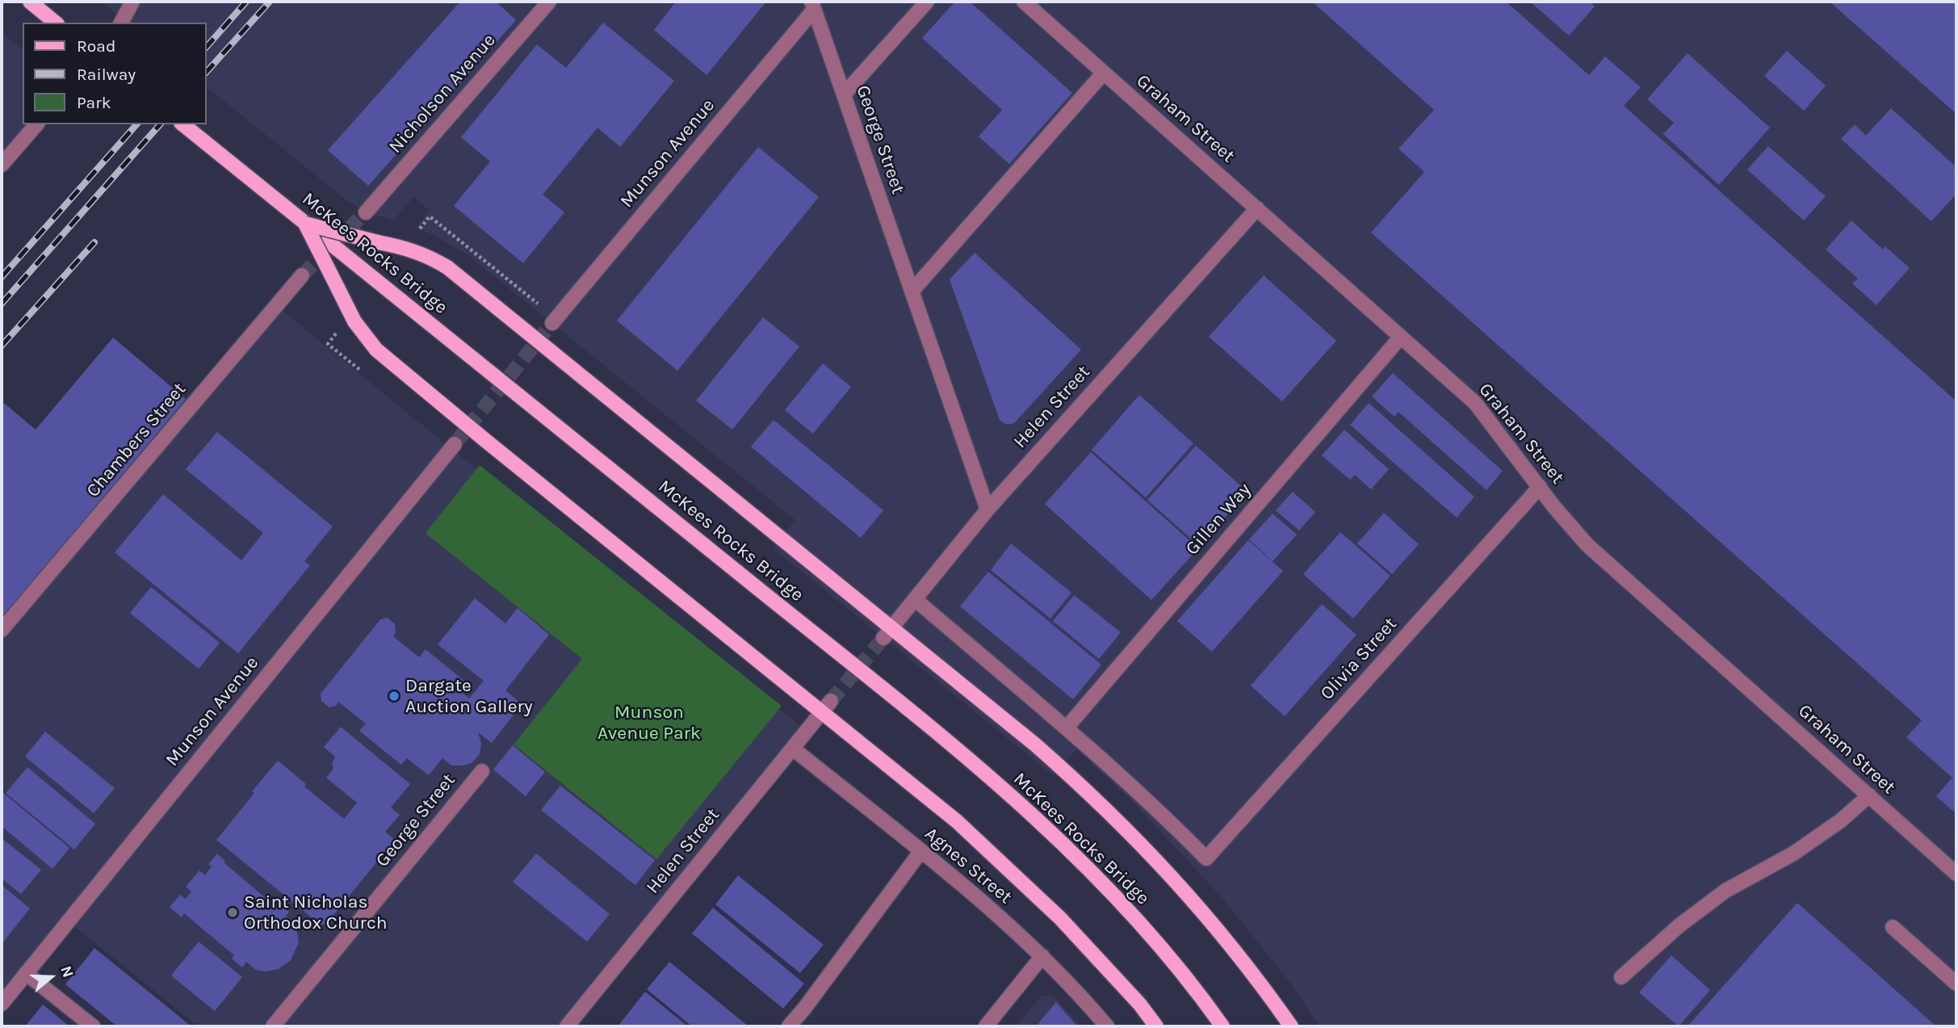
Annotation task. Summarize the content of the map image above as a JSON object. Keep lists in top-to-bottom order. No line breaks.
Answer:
{"streets":{"main road":["McKees Rocks Bridge"],"street":["Nicholson Avenue","Graham Street","George Street","Munson Avenue","Helen Street","Chambers Street","Gillen Way","Olivia Street","Agnes Street"]},"crossings":[["Graham Street","Helen Street"],["Graham Street","Gillen Way"],["Graham Street","Olivia Street"],["George Street","Munson Avenue"],["George Street","Helen Street"],["Helen Street","Agnes Street"],["Gillen Way","Olivia Street"]],"parks":["Munson Avenue Park"],"places":["Dargate Auction Gallery","Saint Nicholas Orthodox Church"],"legend":["Road","Railway","Park"],"north":"right"}
